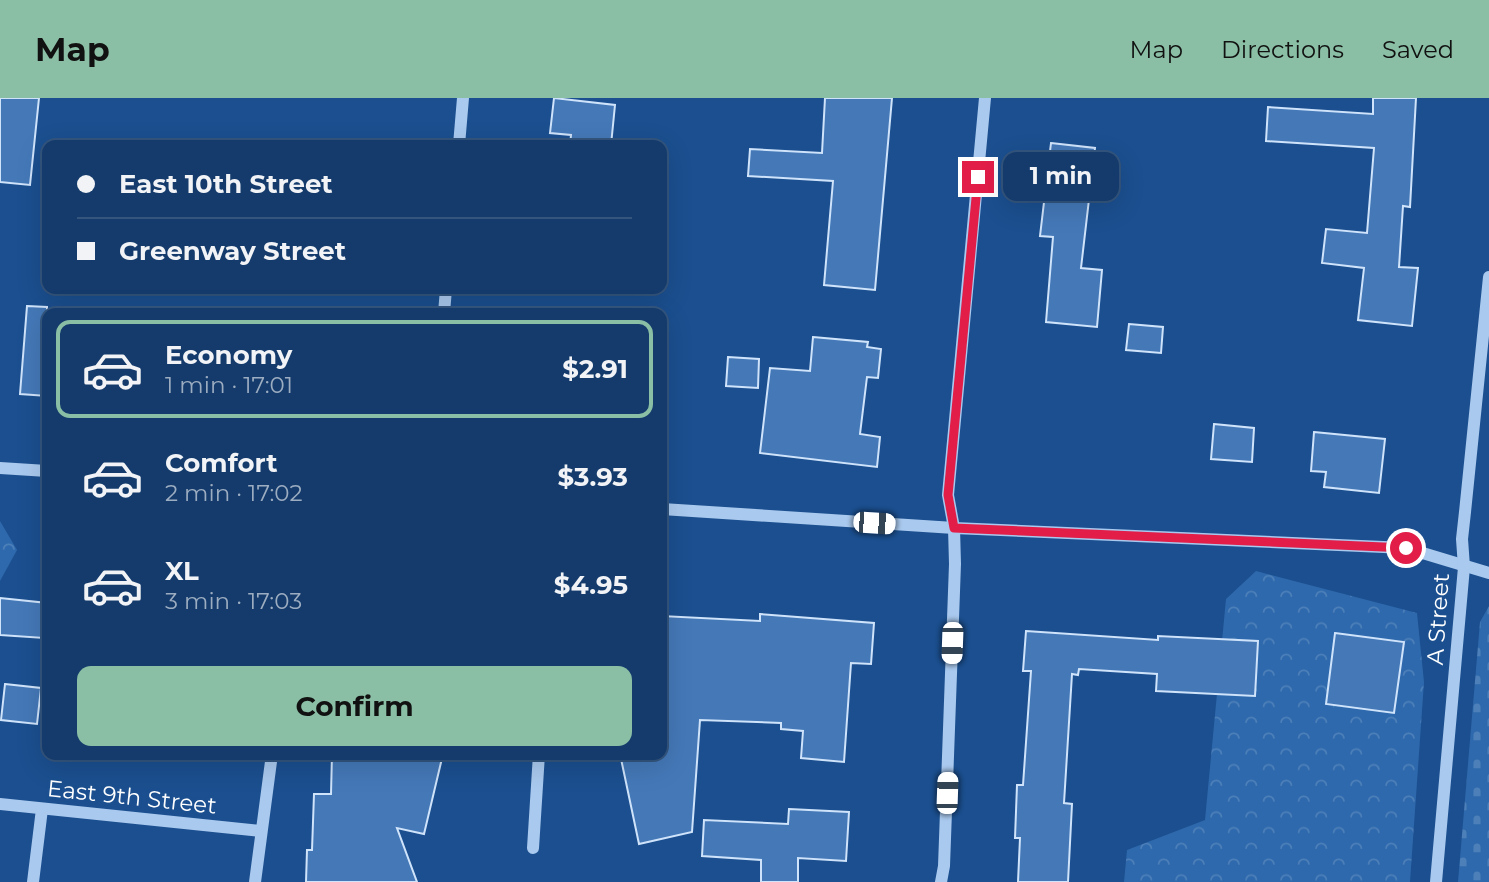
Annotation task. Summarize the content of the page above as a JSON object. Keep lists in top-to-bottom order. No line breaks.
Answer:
{"streets":{"street":["A Street","East 9th Street"]},"page":{"header":"Map","nav":["Map","Directions","Saved"],"banner":["East 10th Street","Greenway Street"],"bubble":"1 min","list":[{"name":"Economy","note":"1 min · 17:01","value":"$2.91"},{"name":"Comfort","note":"2 min · 17:02","value":"$3.93"},{"name":"XL","note":"3 min · 17:03","value":"$4.95"}],"buttons":"Confirm"}}
